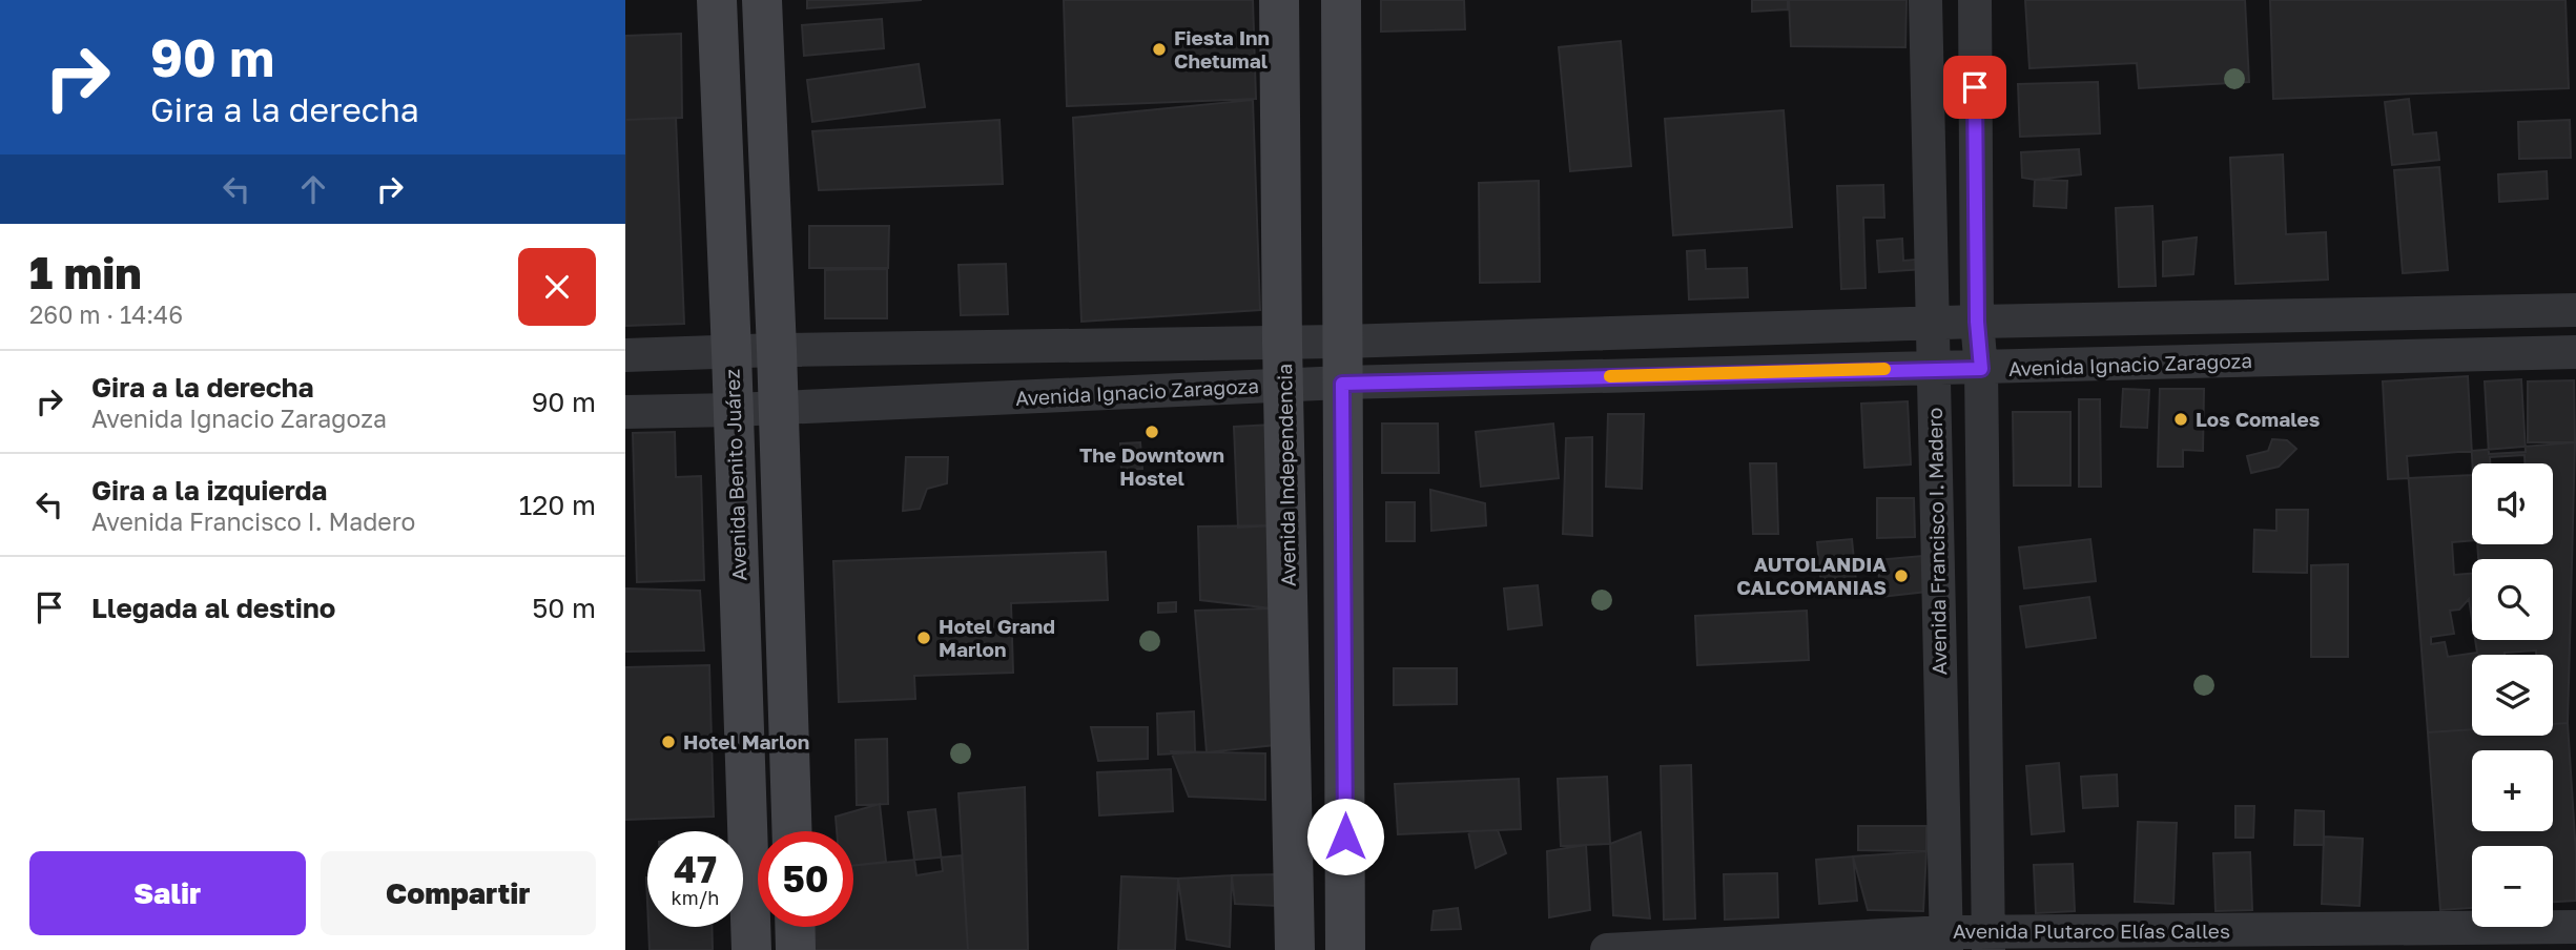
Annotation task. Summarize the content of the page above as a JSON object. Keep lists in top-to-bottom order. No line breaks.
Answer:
{"streets":{"main road":["Avenida Benito Juárez","Avenida Independencia"],"street":["Avenida Ignacio Zaragoza","Avenida Francisco I. Madero","Avenida Plutarco Elías Calles"]},"crossings":[["Avenida Ignacio Zaragoza","Avenida Benito Juárez"],["Avenida Ignacio Zaragoza","Avenida Independencia"],["Avenida Ignacio Zaragoza","Avenida Francisco I. Madero"],["Avenida Francisco I. Madero","Avenida Plutarco Elías Calles"]],"places":["Fiesta Inn Chetumal","Los Comales","The Downtown Hostel","AUTOLANDIA CALCOMANIAS","Hotel Grand Marlon","Hotel Marlon"],"page":{"turn":["90 m","Gira a la derecha"],"heading":["1 min","260 m · 14:46"],"list":[{"name":"Gira a la derecha","note":"Avenida Ignacio Zaragoza","value":"90 m"},{"name":"Gira a la izquierda","note":"Avenida Francisco I. Madero","value":"120 m"},{"name":"Llegada al destino","value":"50 m"}],"map_buttons":["+","−"],"speed":"47 km/h","limit":"50","buttons":["Salir","Compartir"]}}
